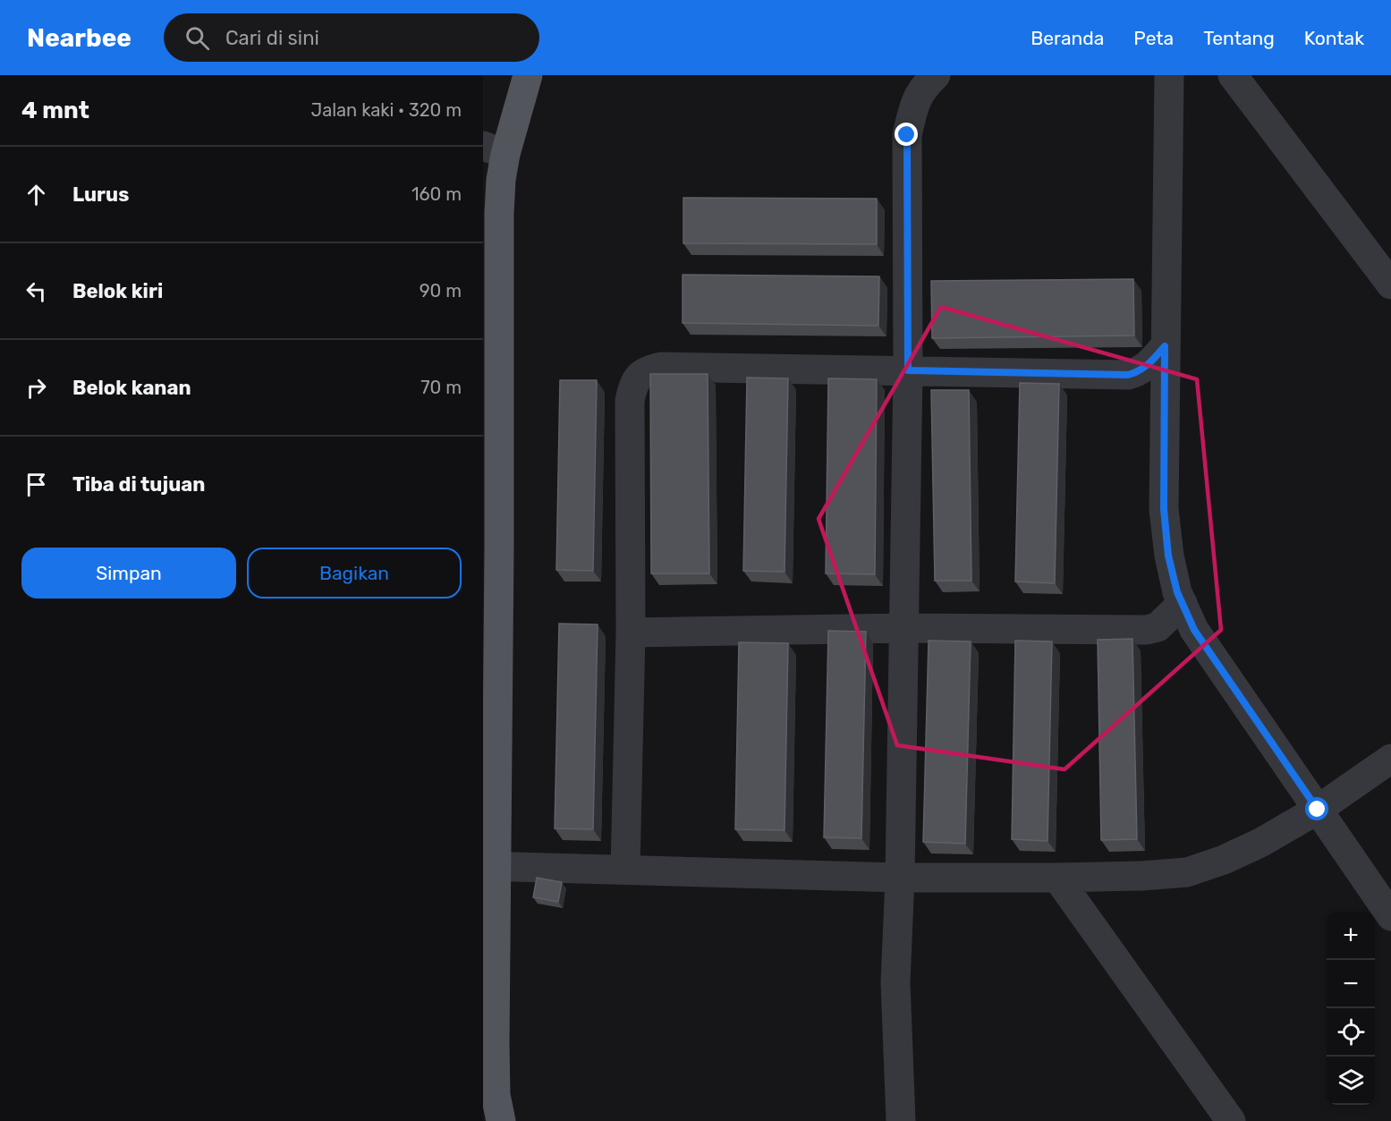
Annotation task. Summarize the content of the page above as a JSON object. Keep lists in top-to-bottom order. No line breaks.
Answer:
{"page":{"header":"Nearbee","search":"Cari di sini","nav":["Beranda","Peta","Tentang","Kontak"],"heading":["4 mnt","Jalan kaki · 320 m"],"list":[["Lurus","160 m"],["Belok kiri","90 m"],["Belok kanan","70 m"],"Tiba di tujuan"],"buttons":["Simpan","Bagikan"],"map_buttons":["+","−"]}}
